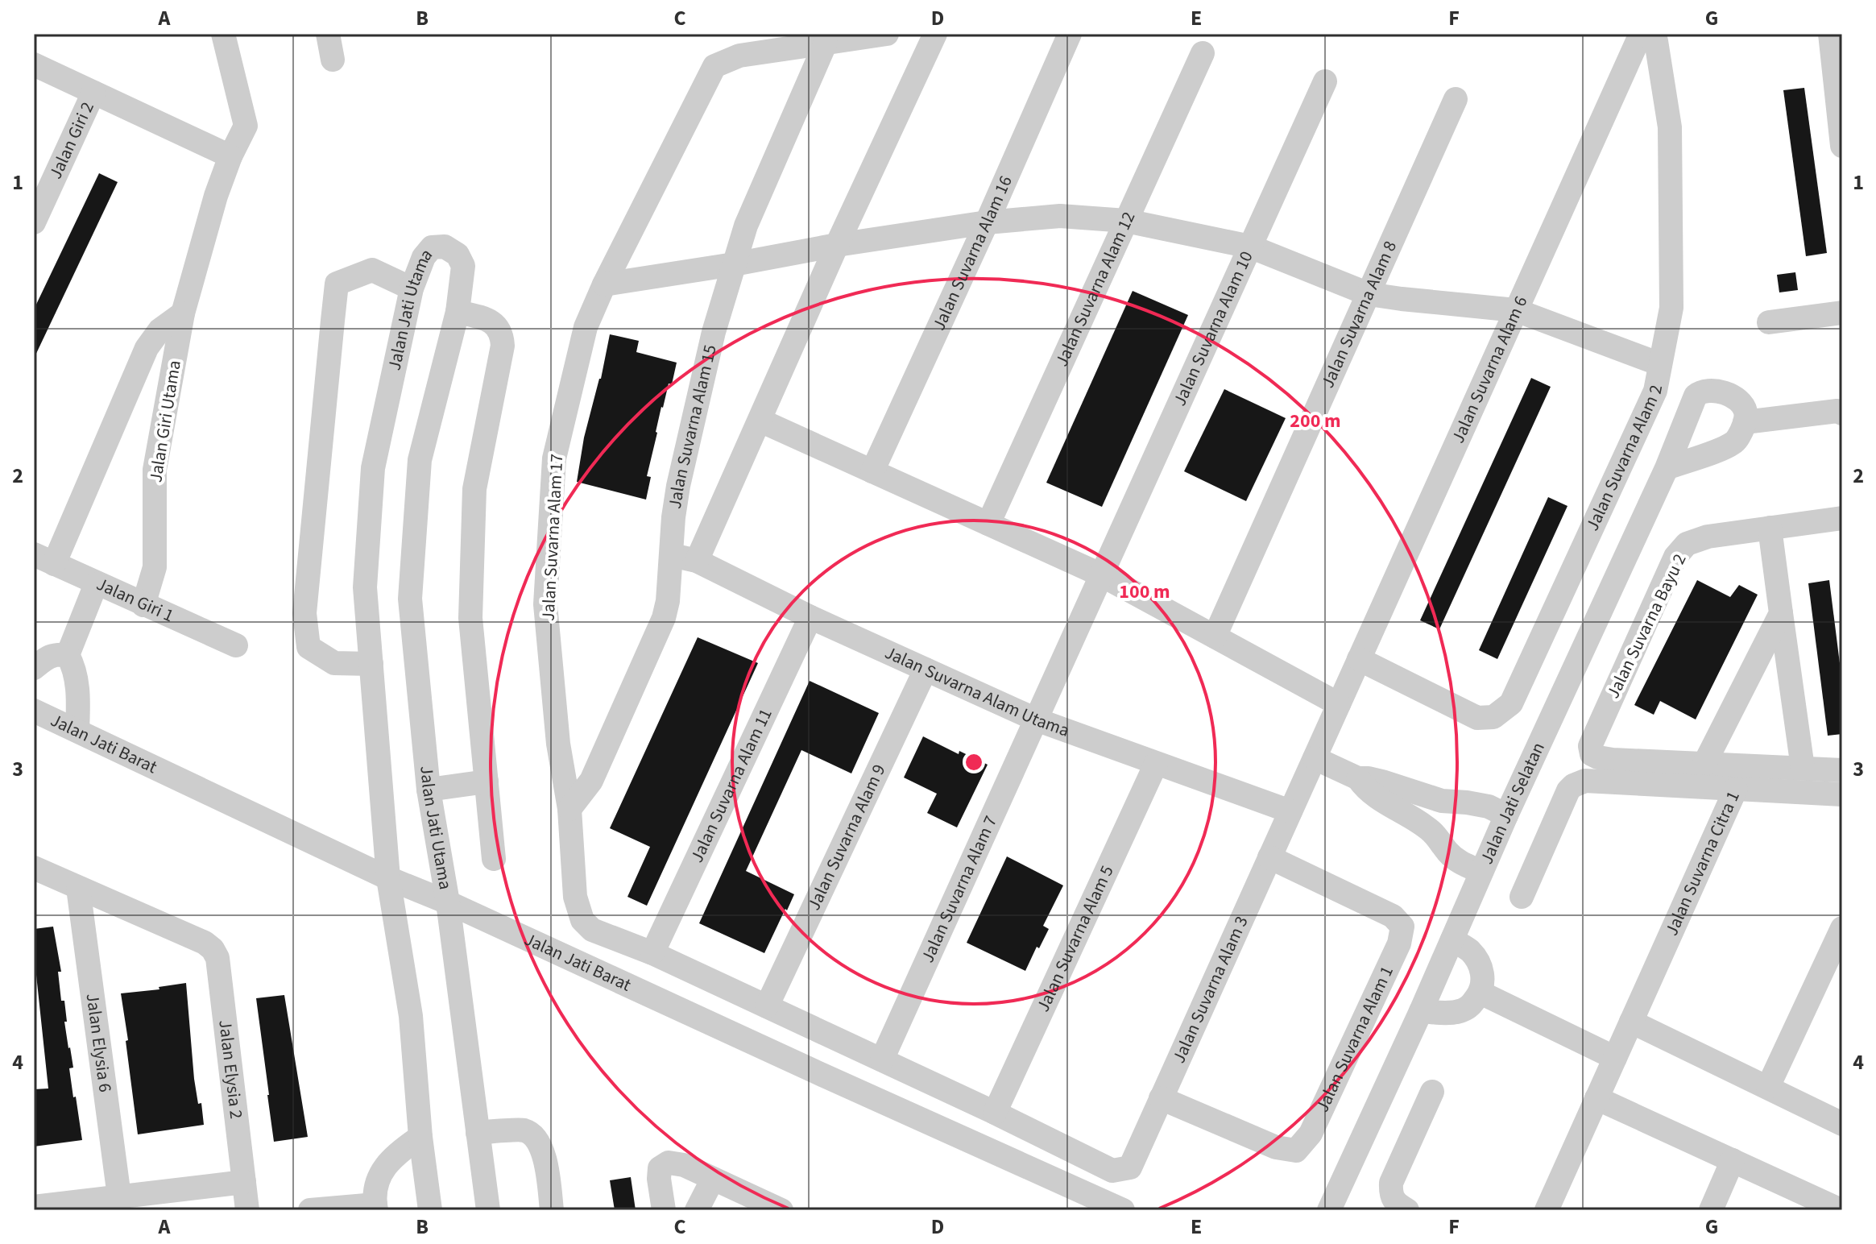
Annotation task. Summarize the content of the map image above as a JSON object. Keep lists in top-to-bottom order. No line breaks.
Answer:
{"streets":{"street":["Jalan Giri 2","Jalan Suvarna Alam 16","Jalan Suvarna Alam 12","Jalan Jati Utama","Jalan Suvarna Alam 8","Jalan Suvarna Alam 10","Jalan Suvarna Alam 6","Jalan Giri Utama","Jalan Suvarna Alam 15","Jalan Suvarna Alam 2","Jalan Suvarna Alam 17","Jalan Giri 1","Jalan Suvarna Bayu 2","Jalan Suvarna Alam Utama","Jalan Jati Barat","Jalan Suvarna Alam 11","Jalan Jati Selatan","Jalan Suvarna Alam 9","Jalan Suvarna Citra 1","Jalan Suvarna Alam 7","Jalan Suvarna Alam 5","Jalan Suvarna Alam 3","Jalan Suvarna Alam 1","Jalan Elysia 6","Jalan Elysia 2"]},"crossings":[["Jalan Jati Utama","Jalan Jati Barat"],["Jalan Suvarna Alam 10","Jalan Suvarna Alam Utama"],["Jalan Suvarna Alam 10","Jalan Suvarna Alam 7"],["Jalan Suvarna Alam 6","Jalan Suvarna Alam 2"],["Jalan Suvarna Alam 6","Jalan Suvarna Alam 3"],["Jalan Giri Utama","Jalan Giri 1"],["Jalan Suvarna Alam 15","Jalan Suvarna Alam 17"],["Jalan Suvarna Alam 15","Jalan Suvarna Alam Utama"],["Jalan Suvarna Alam 17","Jalan Suvarna Alam 11"],["Jalan Suvarna Alam Utama","Jalan Suvarna Alam 11"],["Jalan Suvarna Alam Utama","Jalan Suvarna Alam 9"],["Jalan Suvarna Alam Utama","Jalan Suvarna Alam 7"],["Jalan Suvarna Alam Utama","Jalan Suvarna Alam 5"],["Jalan Suvarna Alam Utama","Jalan Suvarna Alam 3"],["Jalan Suvarna Alam 5","Jalan Suvarna Alam 3"],["Jalan Suvarna Alam 3","Jalan Suvarna Alam 1"],["Jalan Elysia 6","Jalan Elysia 2"]],"grid":{"columns":["A","B","C","D","E","F","G"],"rows":["1","2","3","4"]},"rings":["200 m","100 m"]}
